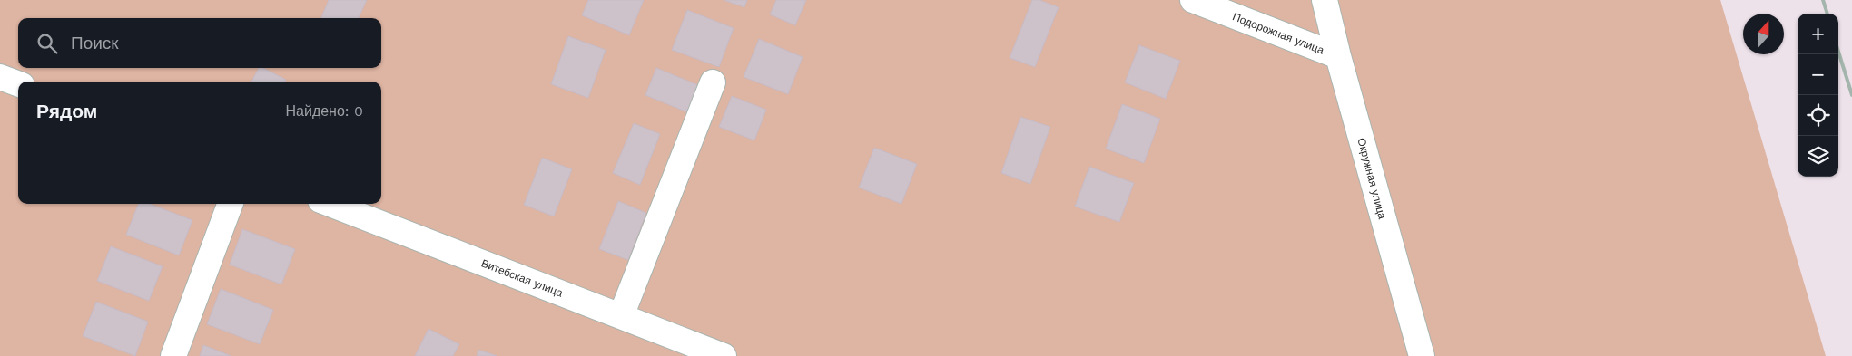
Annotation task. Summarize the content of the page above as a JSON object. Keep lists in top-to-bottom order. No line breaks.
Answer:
{"streets":{"street":["Подорожная улица","Окружная улица","Витебская улица"]},"crossings":[["Подорожная улица","Окружная улица"]],"north":"top","page":{"map_buttons":["+","−"],"search":"Поиск","heading":["Рядом","Найдено: 0"]}}
